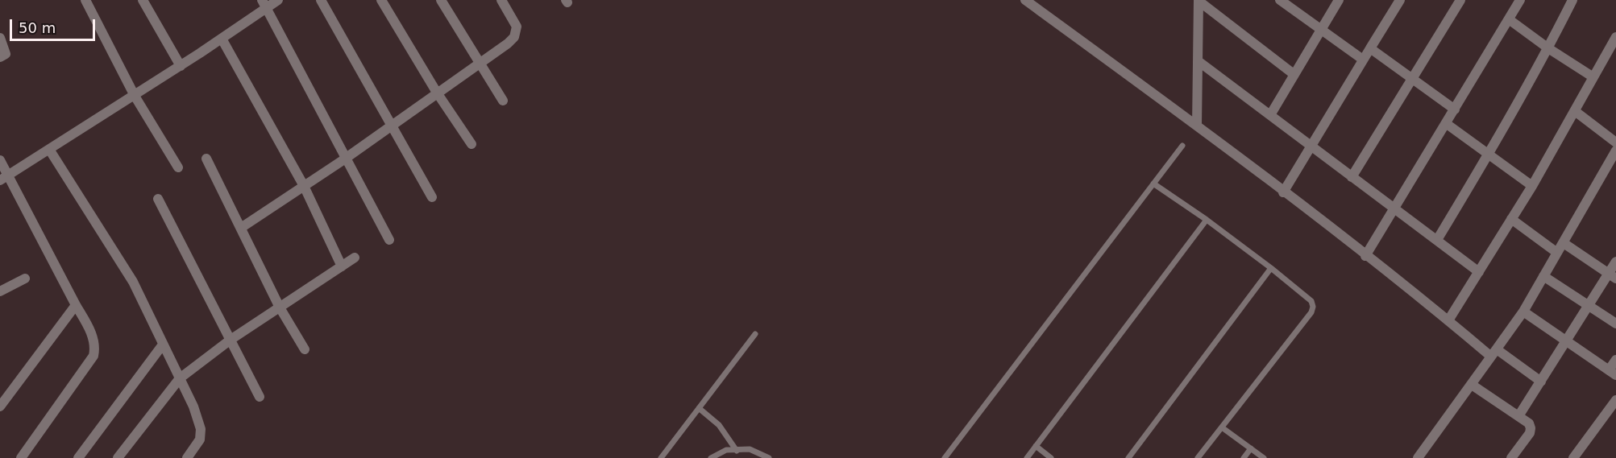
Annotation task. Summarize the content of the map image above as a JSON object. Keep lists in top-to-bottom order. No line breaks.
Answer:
{"scale_bar":"50 m"}
